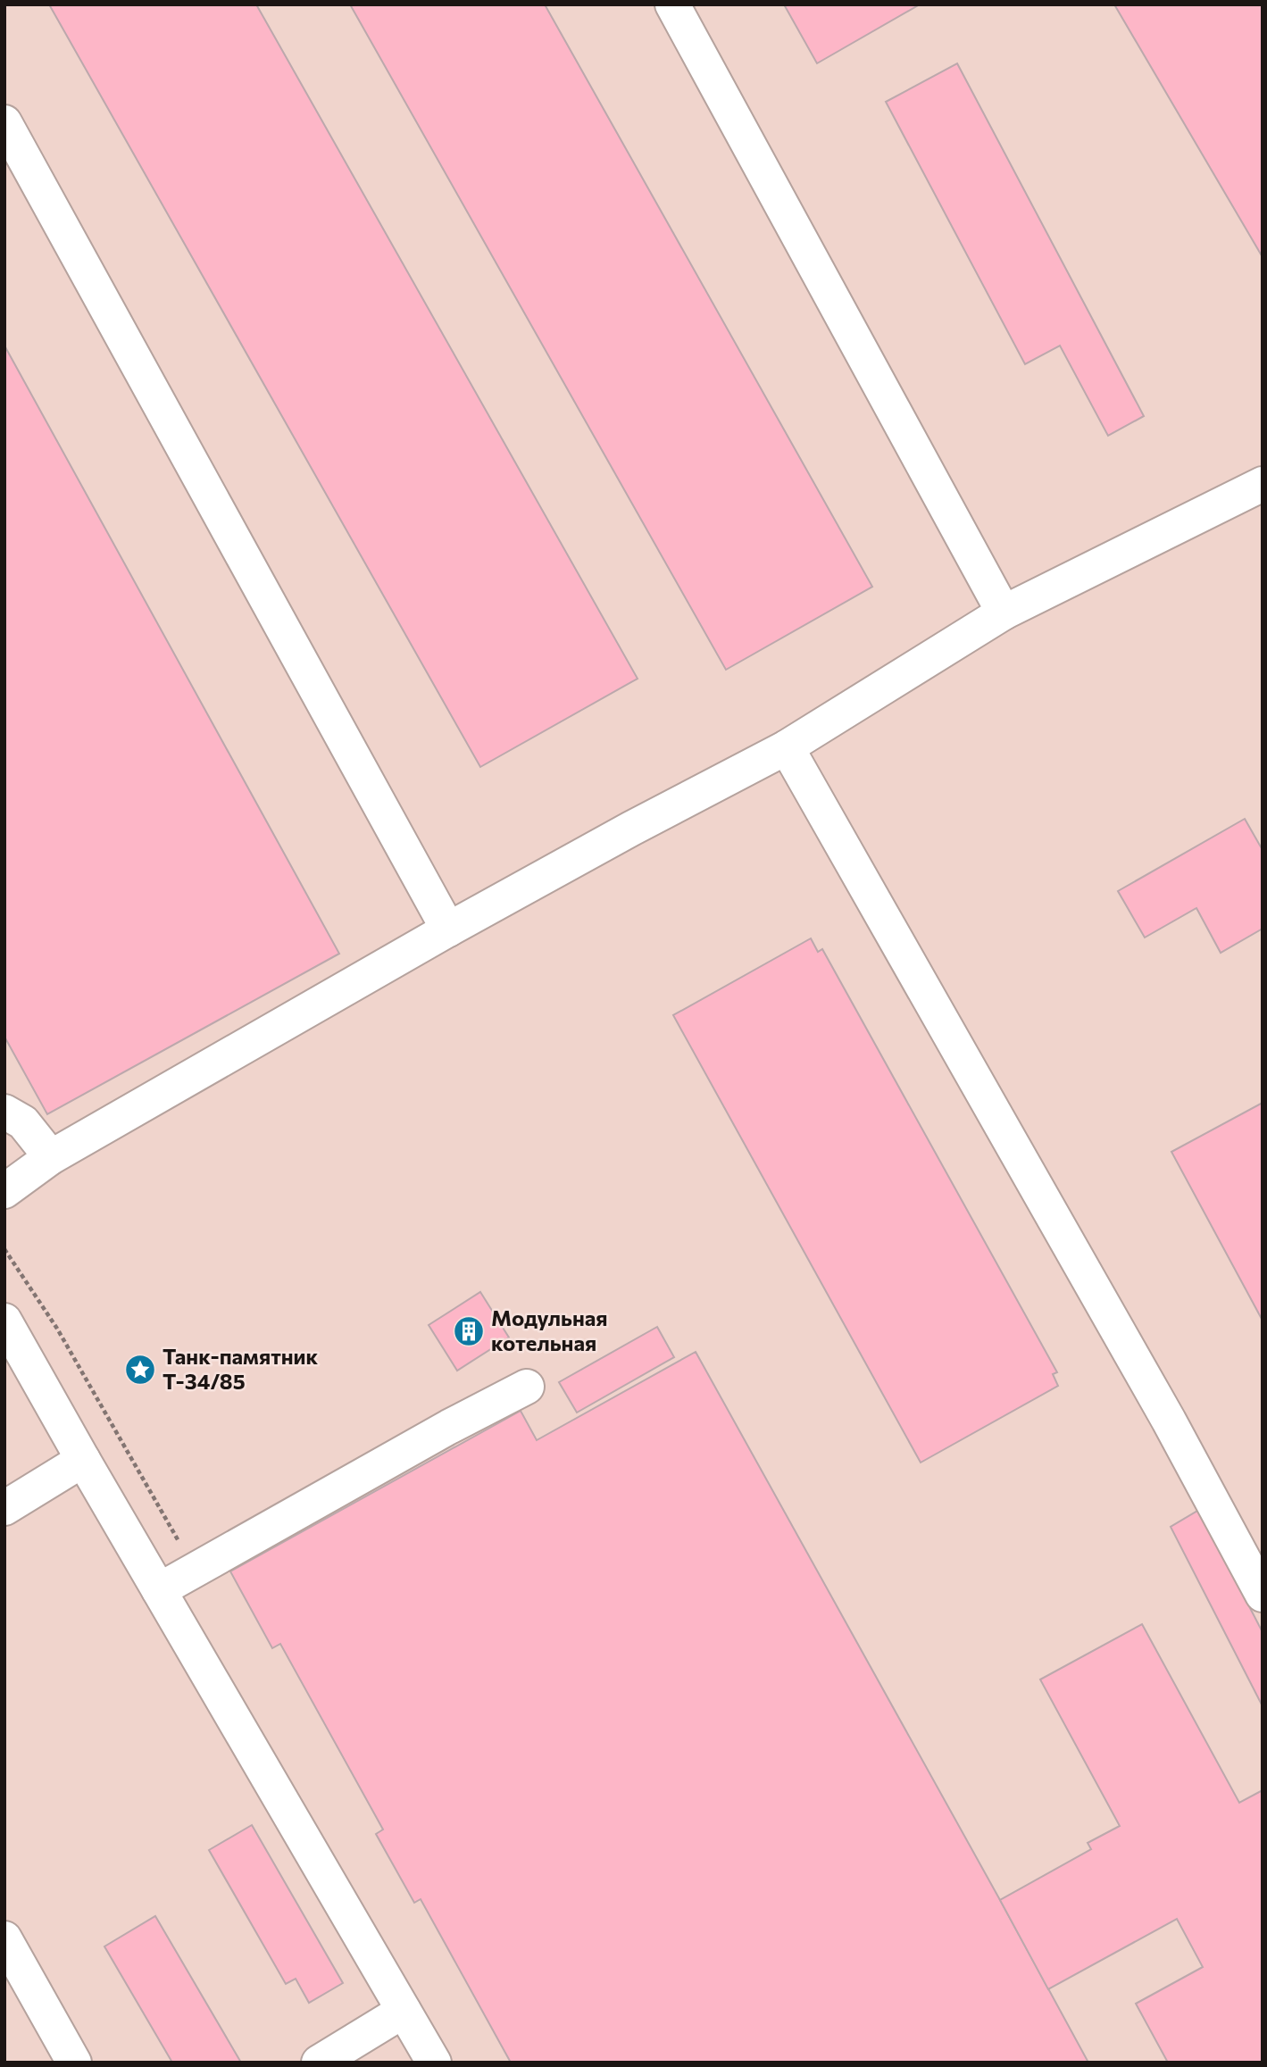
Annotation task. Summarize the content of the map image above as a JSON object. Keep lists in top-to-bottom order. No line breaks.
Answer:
{"places":{"building":["Модульная котельная"],"place":["Танк-памятник Т-34/85"]}}
